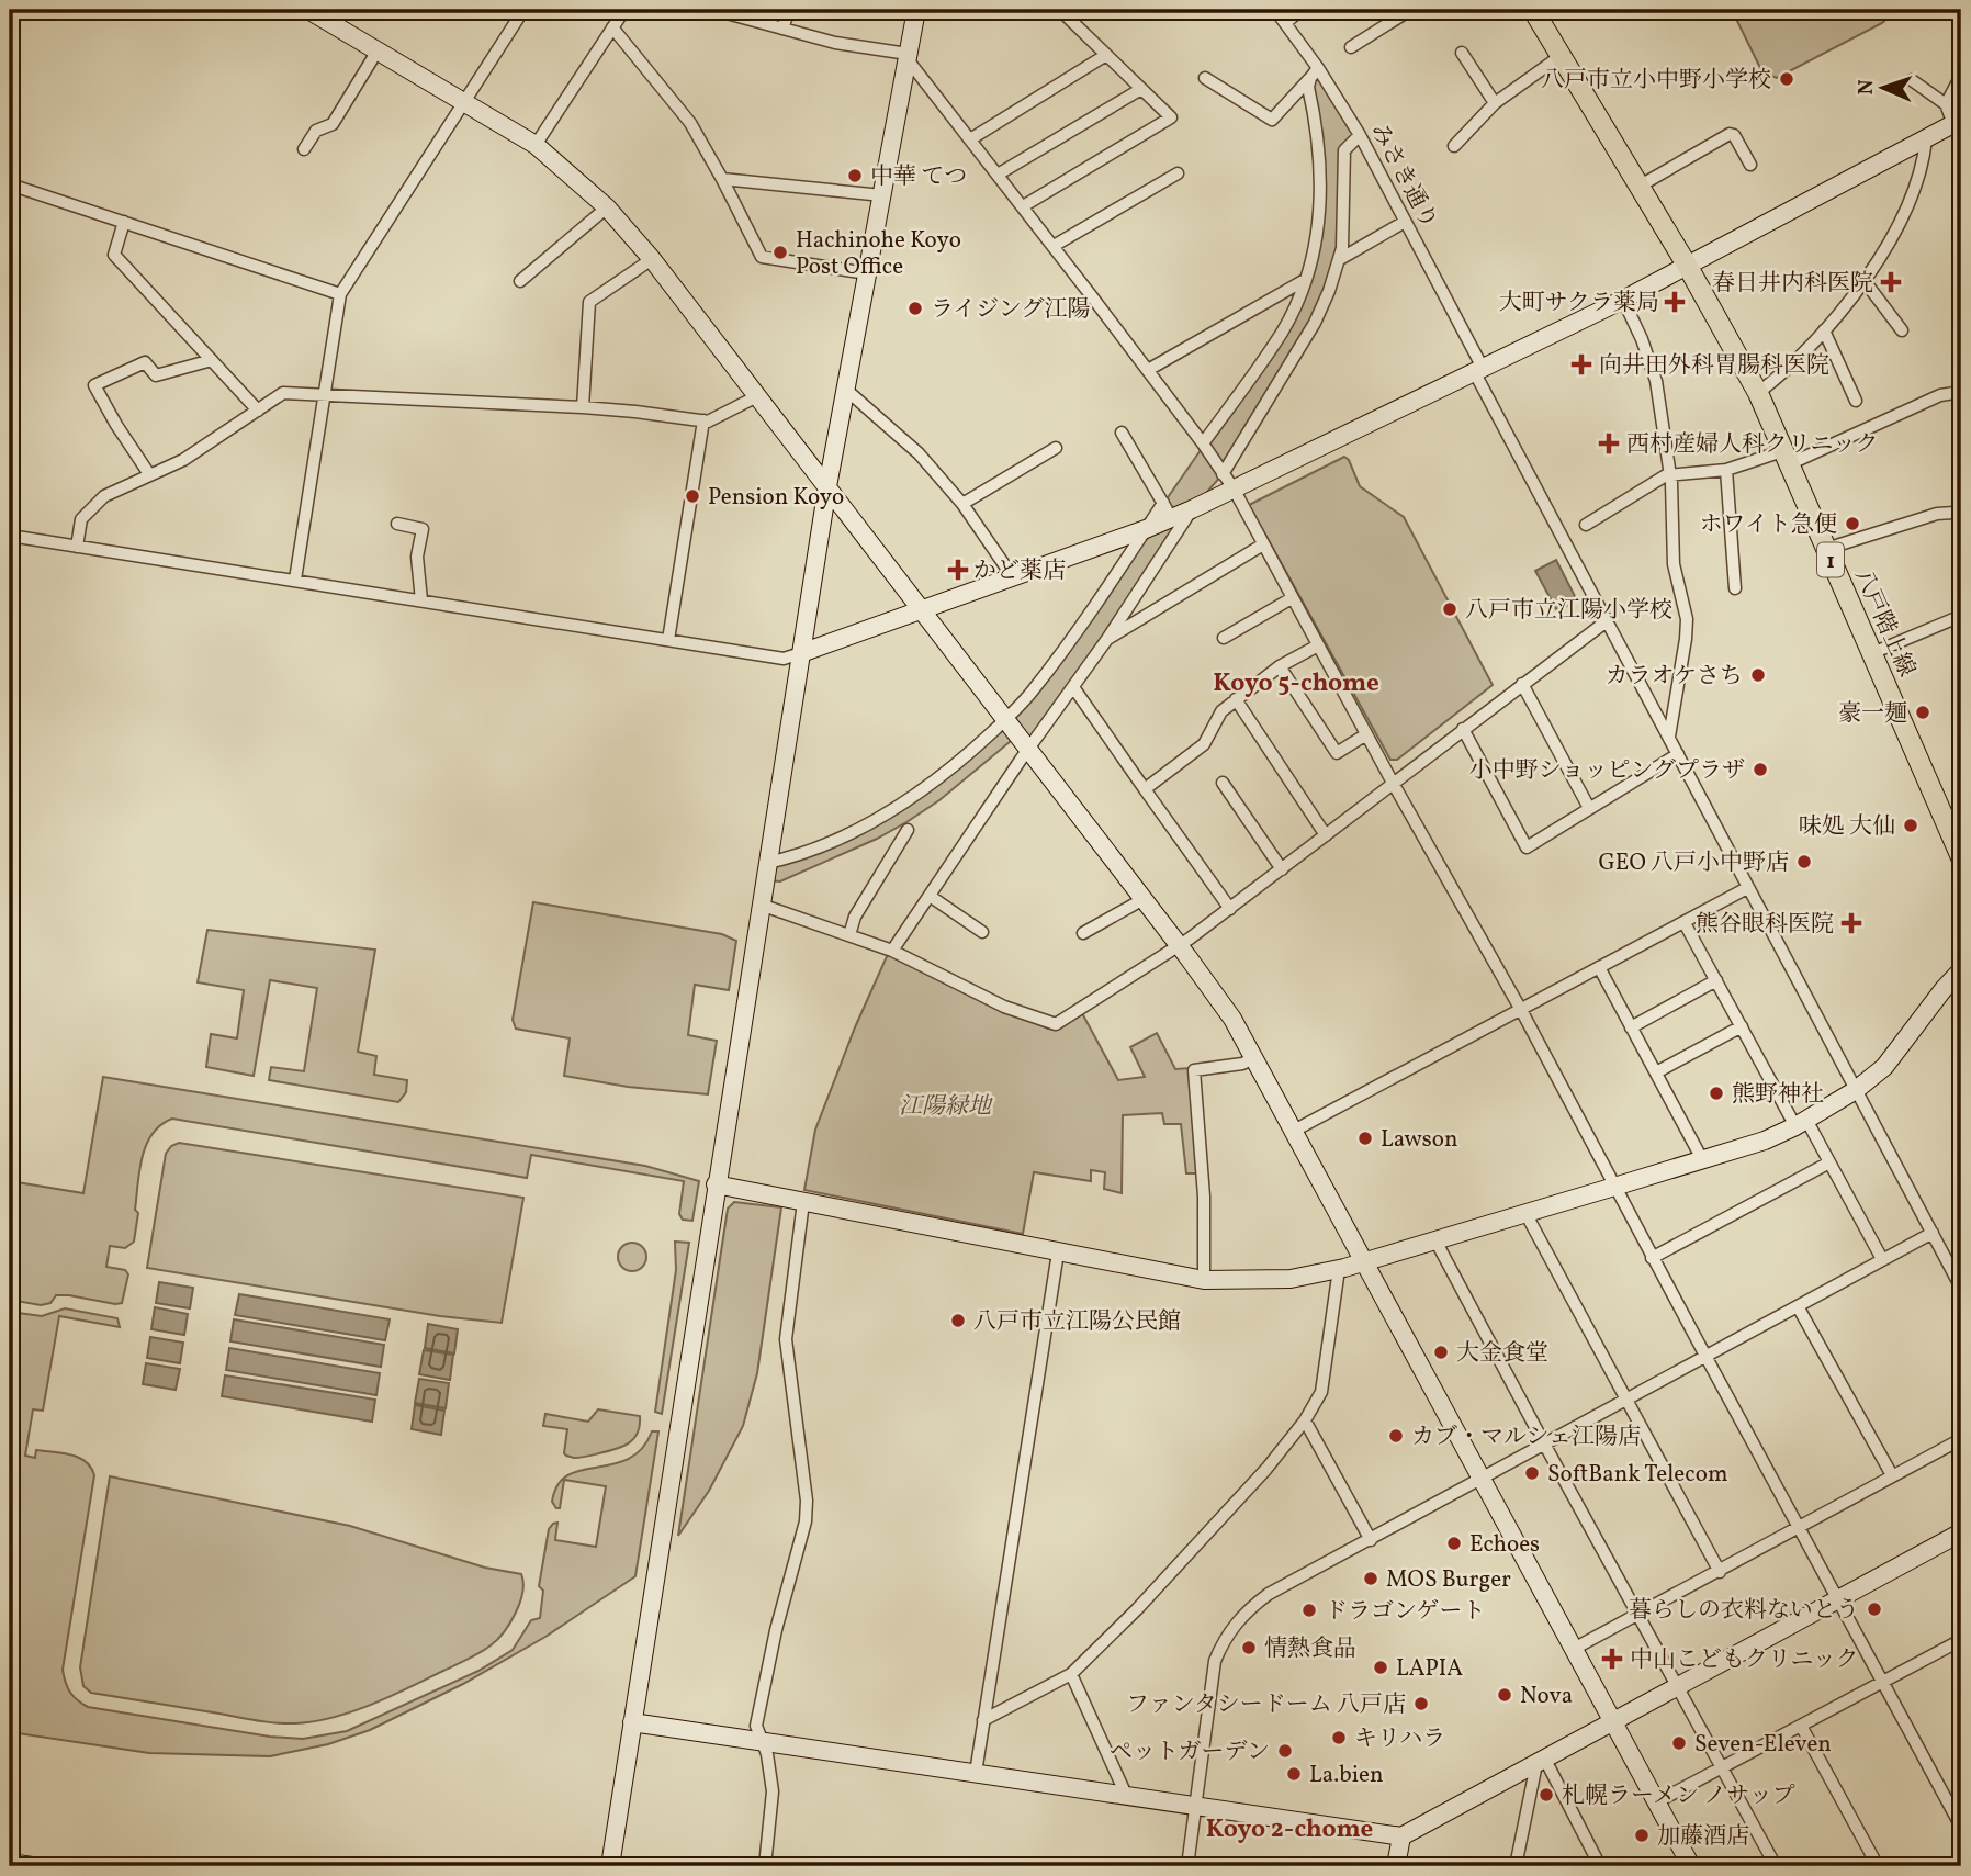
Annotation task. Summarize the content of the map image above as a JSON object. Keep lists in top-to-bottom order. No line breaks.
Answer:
{"streets":{"main road":["1","八戸階上線"],"street":["みさき通り"]},"districts":["Koyo 5-chome","Koyo 2-chome"],"parks":["江陽緑地"],"places":{"other":["八戸市立小中野小学校","中華 てつ","Hachinohe Koyo Post Office","ライジング江陽","Pension Koyo","ホワイト急便","八戸市立江陽小学校","カラオケさち","豪一麺","小中野ショッピングプラザ","味処 大仙","GEO 八戸小中野店","熊野神社","Lawson","八戸市立江陽公民館","大金食堂","カブ・マルシェ江陽店","SoftBank Telecom","Echoes","MOS Burger","暮らしの衣料ないとう","ドラゴンゲート","情熱食品","LAPIA","Nova","ファンタシードーム 八戸店","キリハラ","Seven-Eleven","ペットガーデン","La.bien","札幌ラーメン ノサップ","加藤酒店"],"health":["春日井内科医院","大町サクラ薬局","向井田外科胃腸科医院","西村産婦人科クリニック","かど薬店","熊谷眼科医院","中山こどもクリニック"]},"north":"left"}
